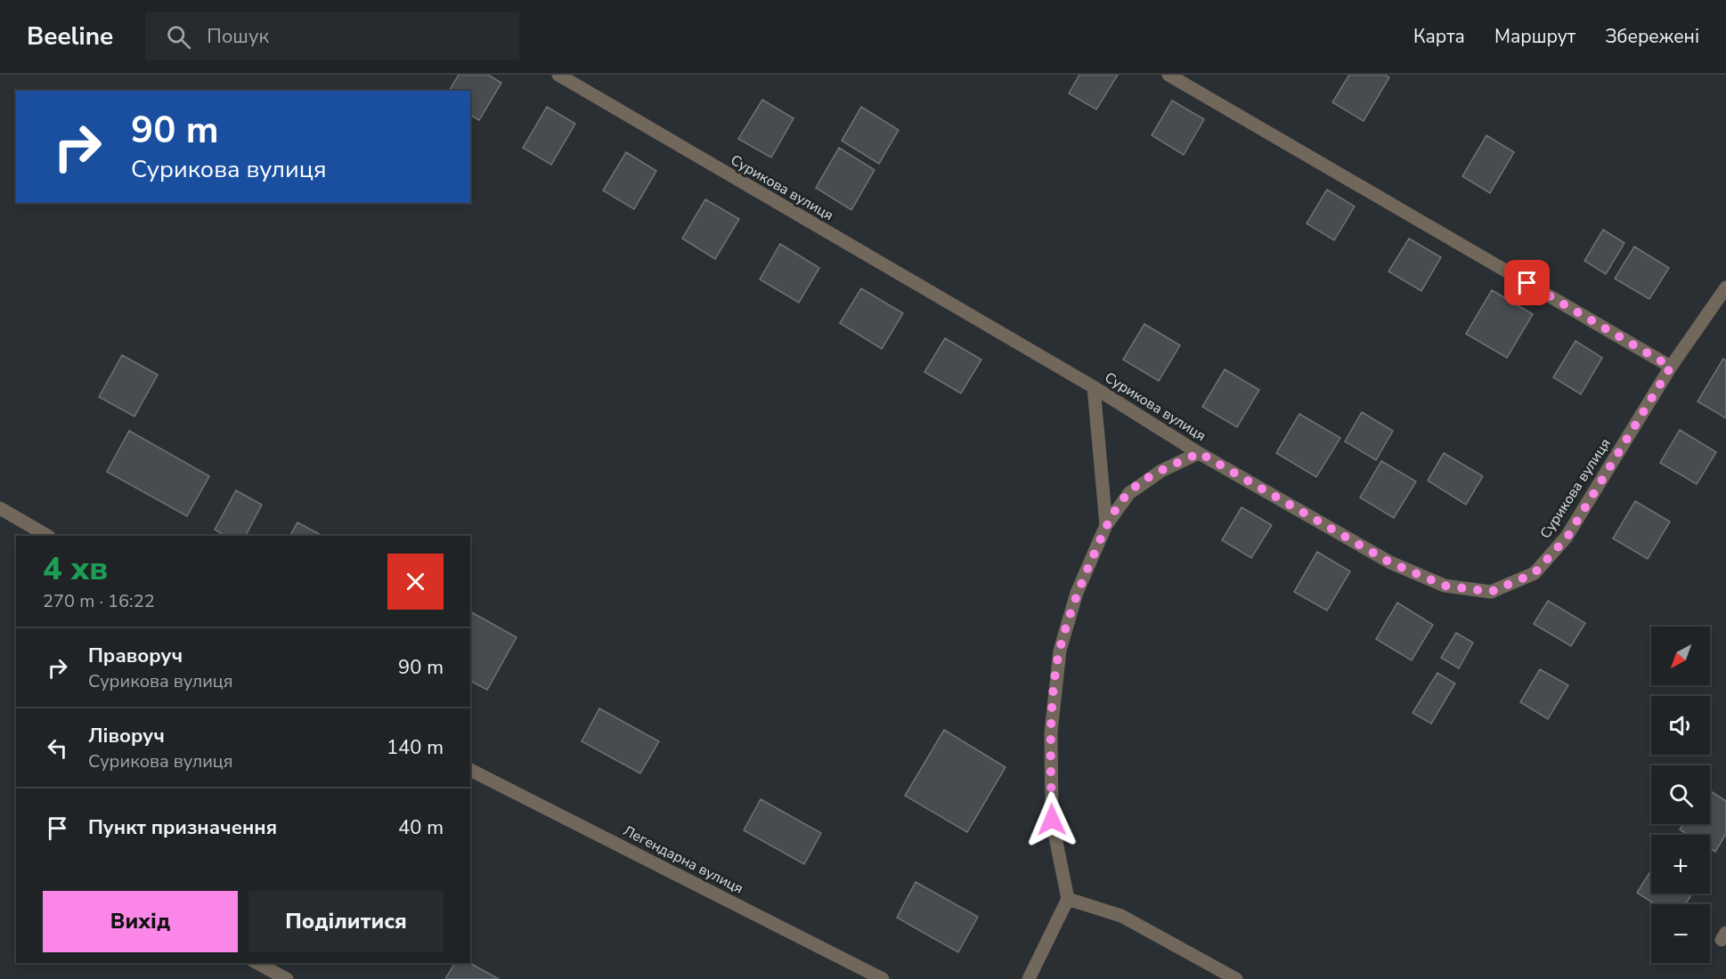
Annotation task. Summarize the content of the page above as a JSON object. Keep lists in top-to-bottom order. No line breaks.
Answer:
{"streets":{"street":["Сурикова вулиця","Легендарна вулиця"]},"north":"bottom left","page":{"header":"Beeline","search":"Пошук","nav":["Карта","Маршрут","Збережені"],"turn":["90 m","Сурикова вулиця"],"heading":["4 хв","270 m · 16:22"],"map_buttons":["+","−"],"list":[{"name":"Праворуч","note":"Сурикова вулиця","value":"90 m"},{"name":"Ліворуч","note":"Сурикова вулиця","value":"140 m"},{"name":"Пункт призначення","value":"40 m"}],"buttons":["Вихід","Поділитися"]}}
